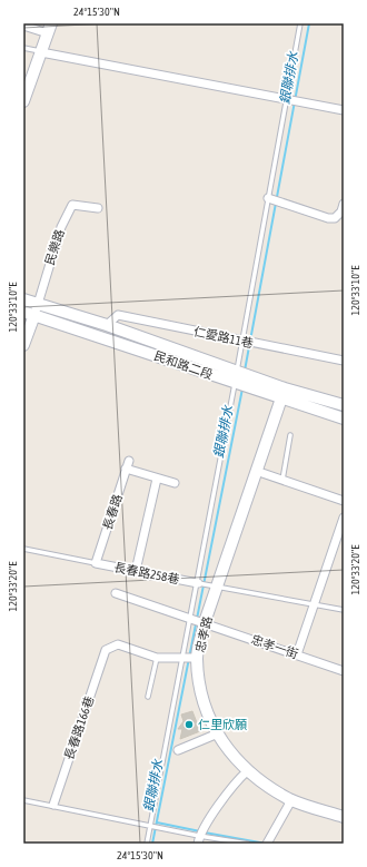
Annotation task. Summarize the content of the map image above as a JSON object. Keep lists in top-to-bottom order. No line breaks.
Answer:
{"streets":{"street":["民樂路","仁愛路11巷","民和路二段","長春路","長春路258巷","忠孝路","忠孝一街","長春路166巷"]},"crossings":[["民樂路","民和路二段"],["仁愛路11巷","民和路二段"],["民和路二段","忠孝路"],["長春路","長春路258巷"],["忠孝路","忠孝一街"]],"water":["銀聯排水"],"places":["仁里欣願"],"coordinates":["24°15'30\"N","120°33'10\"E","120°33'20\"E"]}
